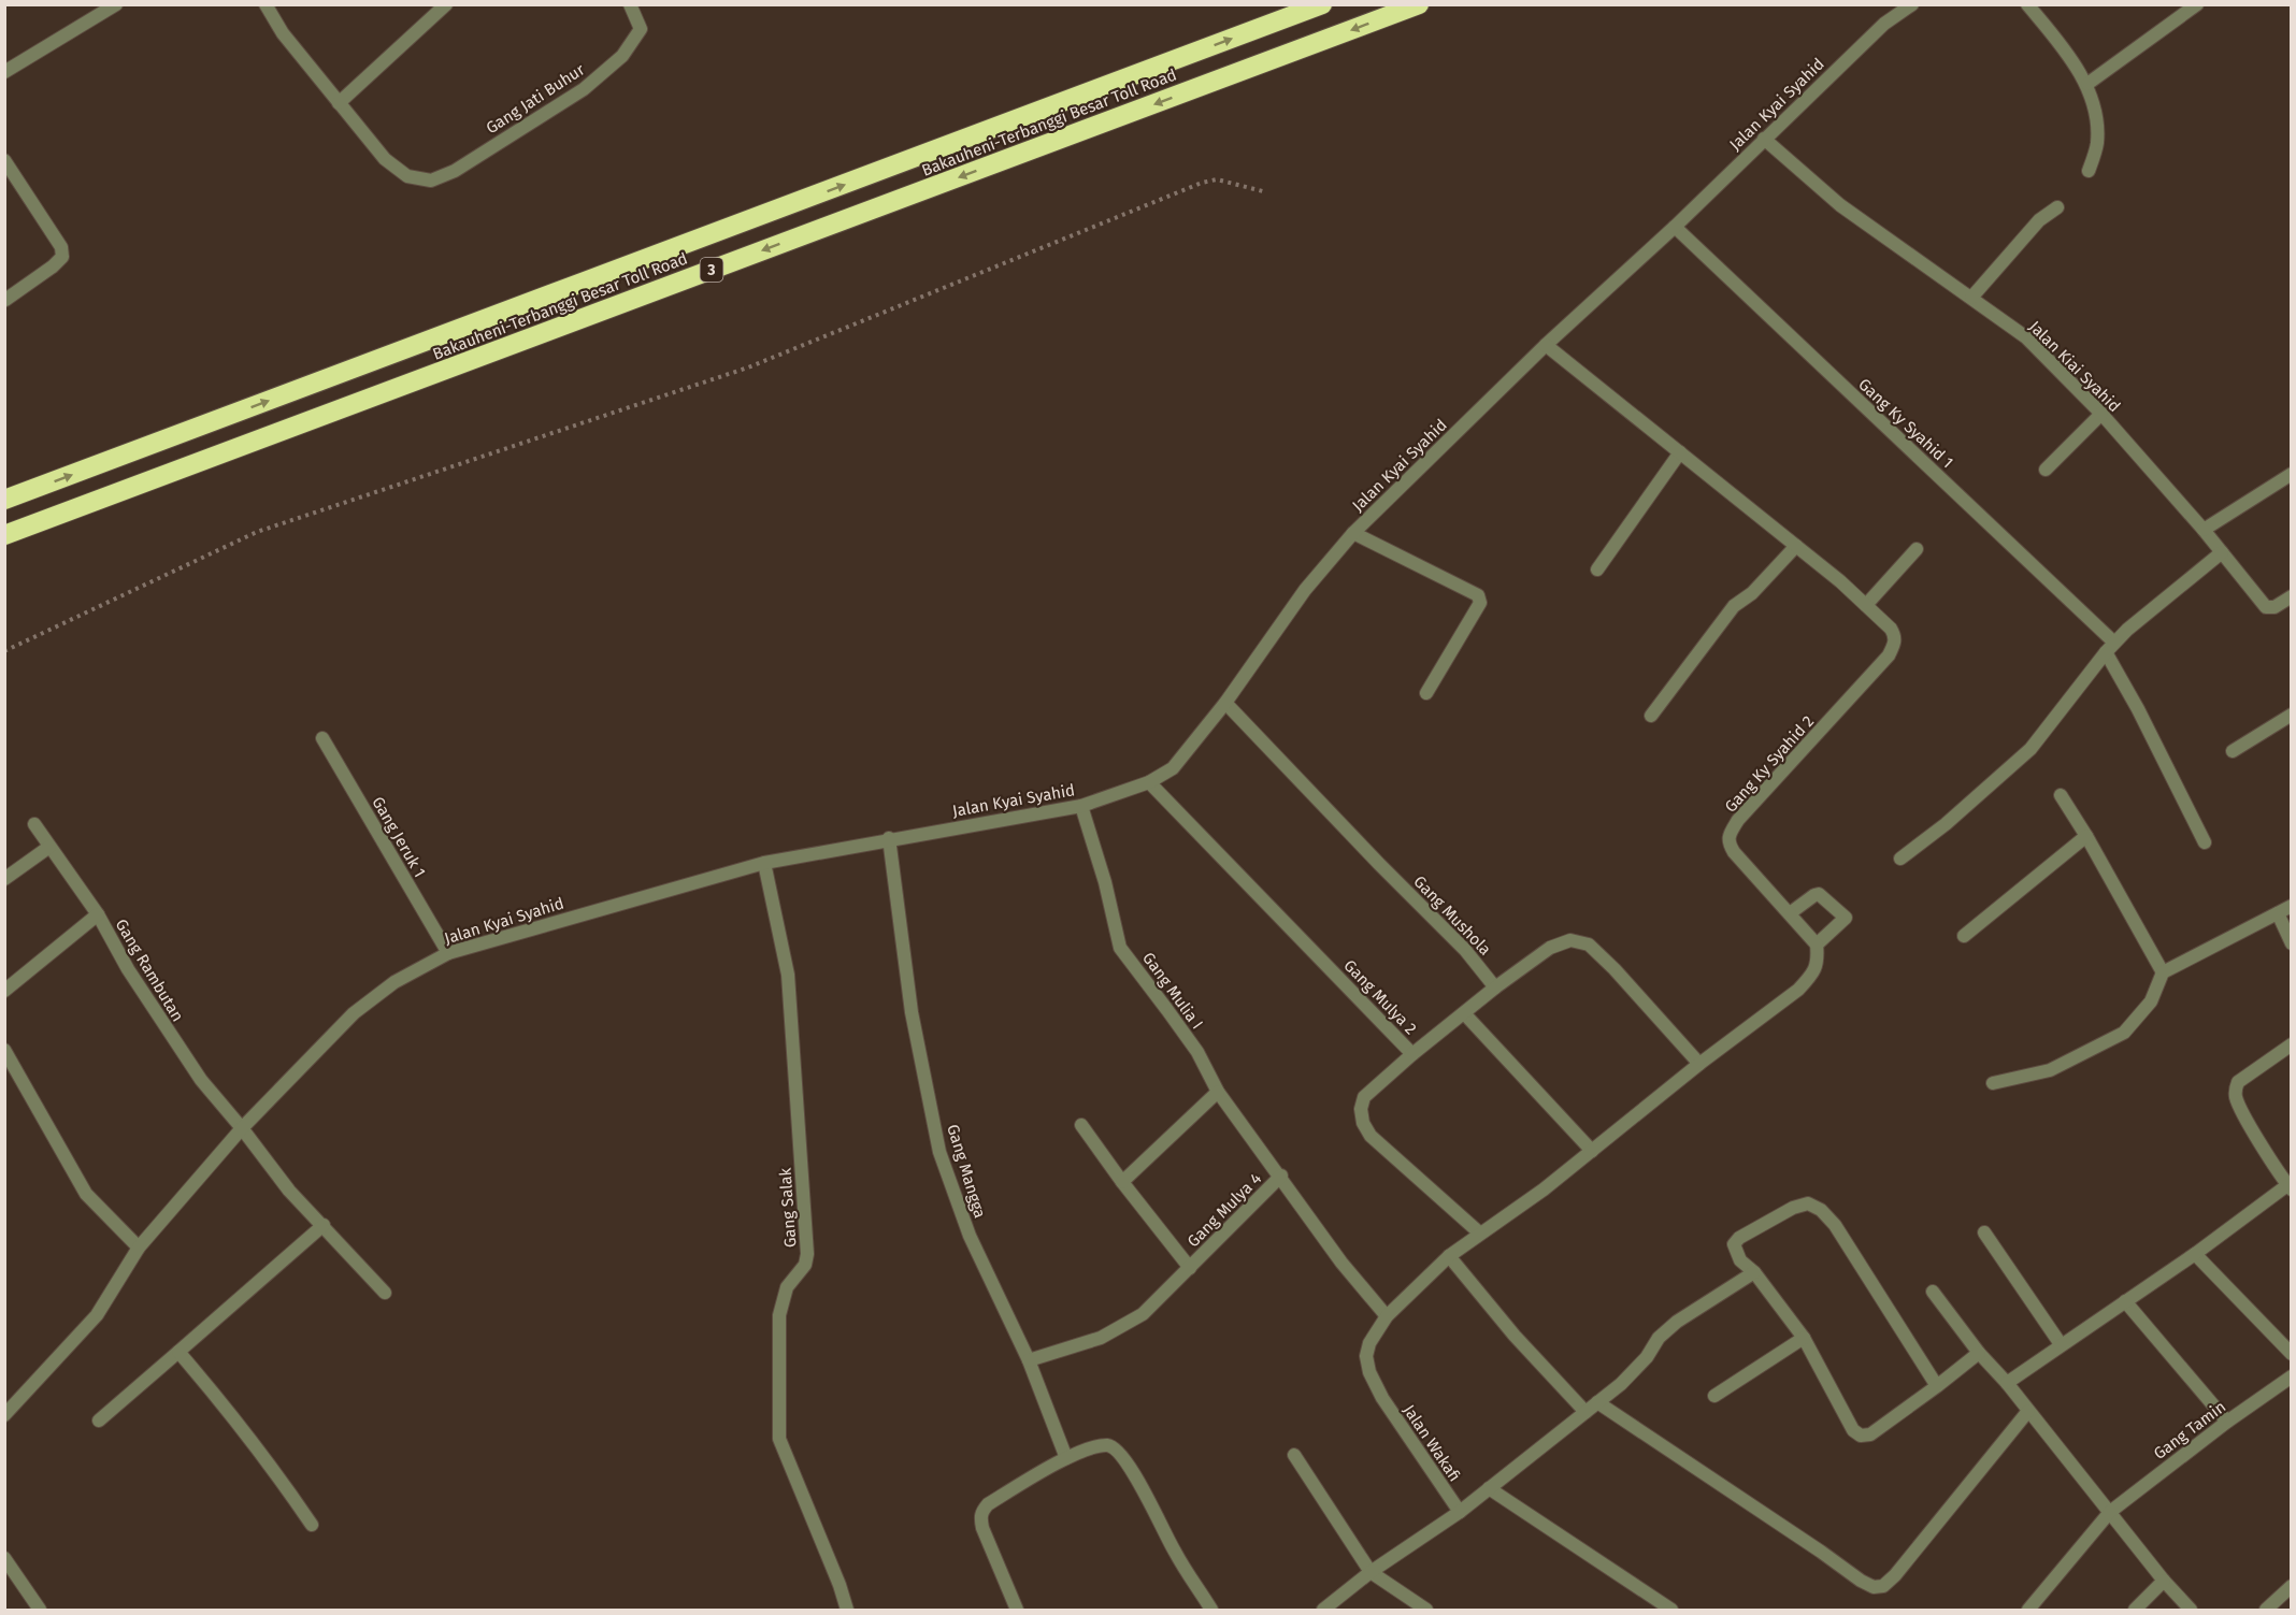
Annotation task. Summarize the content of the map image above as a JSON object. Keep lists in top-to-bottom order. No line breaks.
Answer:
{"streets":{"highway":["Bakauheni-Terbanggi Besar Toll Road","3"],"street":["Gang Jati Buhur","Jalan Kyai Syahid","Jalan Kiai Syahid","Gang Ky Syahid 1","Gang Ky Syahid 2","Gang Jeruk 1","Gang Mushola","Gang Rambutan","Gang Mulia I","Gang Mulya 2","Gang Mangga","Gang Salak","Gang Mulya 4","Gang Tamin","Jalan Wakafi"]},"crossings":[["Jalan Kyai Syahid","Jalan Kiai Syahid"],["Jalan Kyai Syahid","Gang Ky Syahid 1"],["Jalan Kyai Syahid","Gang Ky Syahid 2"],["Jalan Kyai Syahid","Gang Jeruk 1"],["Jalan Kyai Syahid","Gang Mushola"],["Jalan Kyai Syahid","Gang Rambutan"],["Jalan Kyai Syahid","Gang Mulia I"],["Jalan Kyai Syahid","Gang Mulya 2"],["Jalan Kyai Syahid","Gang Mangga"],["Jalan Kyai Syahid","Gang Salak"],["Gang Mulia I","Gang Mulya 4"],["Gang Mulia I","Jalan Wakafi"],["Gang Mangga","Gang Mulya 4"]]}
